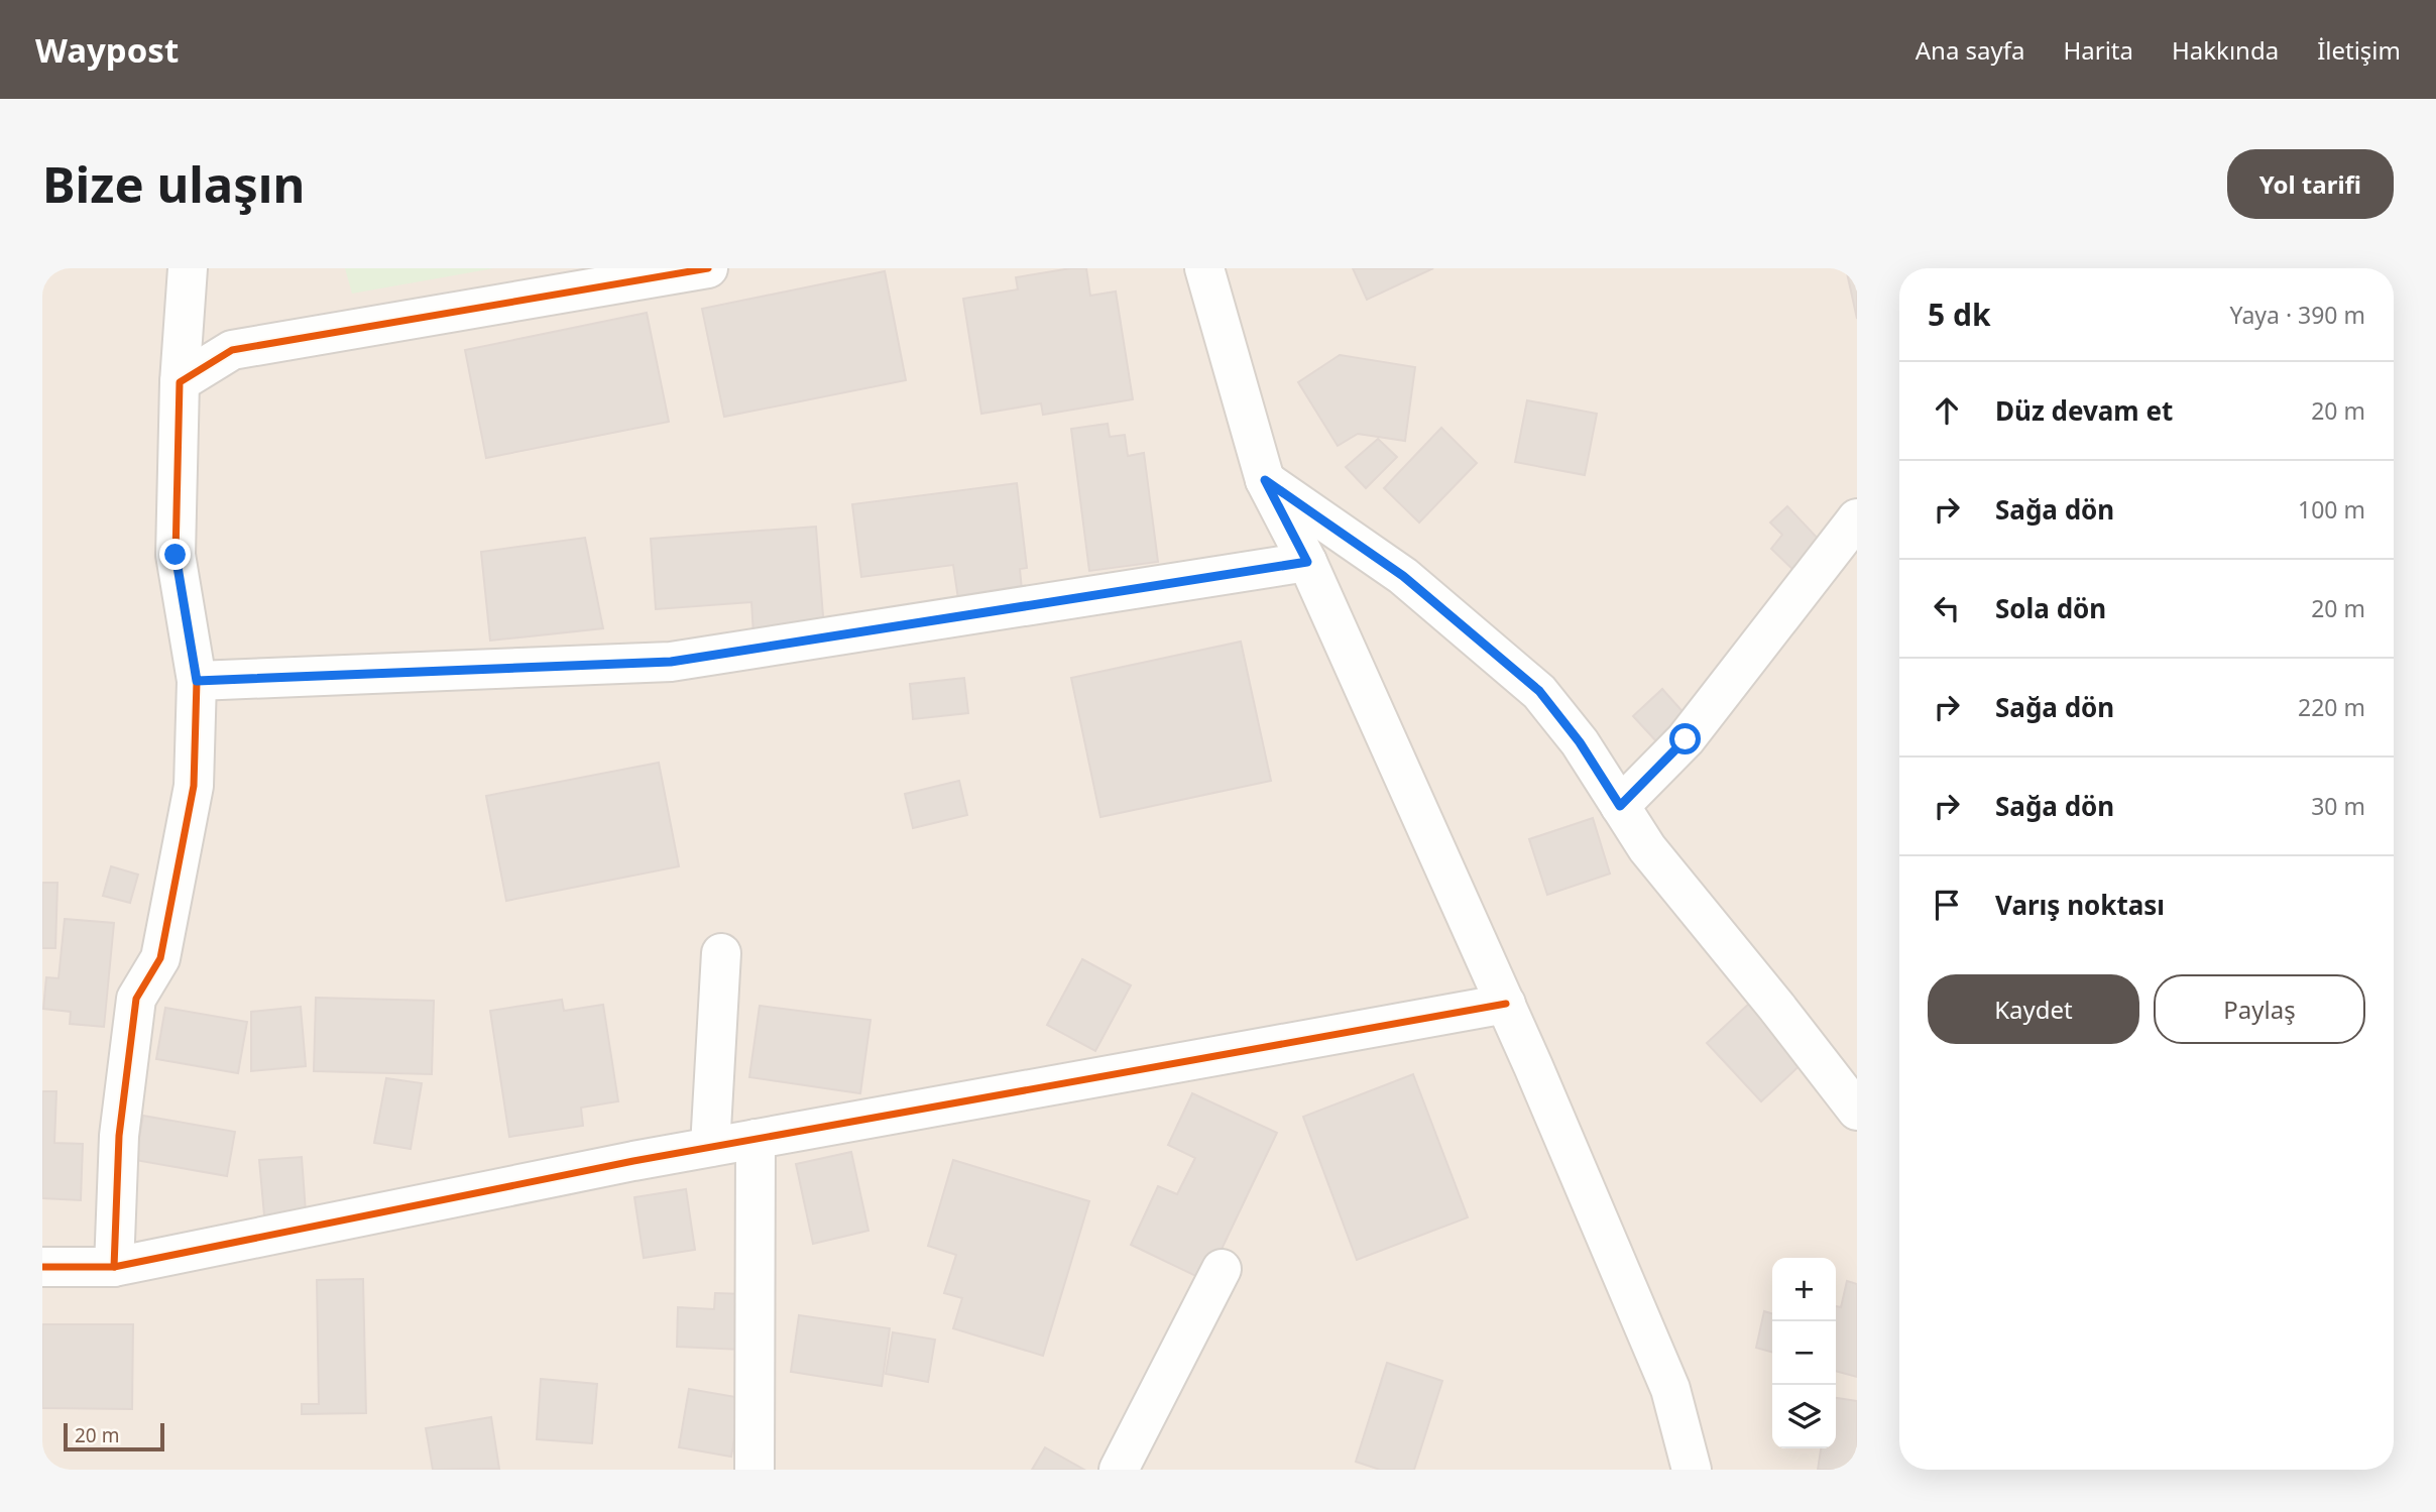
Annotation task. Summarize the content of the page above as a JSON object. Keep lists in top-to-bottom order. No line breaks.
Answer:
{"scale_bar":"20 m","page":{"header":"Waypost","nav":["Ana sayfa","Harita","Hakkında","İletişim"],"buttons":["Yol tarifi",["Kaydet","Paylaş"]],"title":"Bize ulaşın","heading":["5 dk","Yaya · 390 m"],"list":[["Düz devam et","20 m"],["Sağa dön","100 m"],["Sola dön","20 m"],["Sağa dön","220 m"],["Sağa dön","30 m"],"Varış noktası"],"map_buttons":["+","−"],"scale":"20 m"}}
